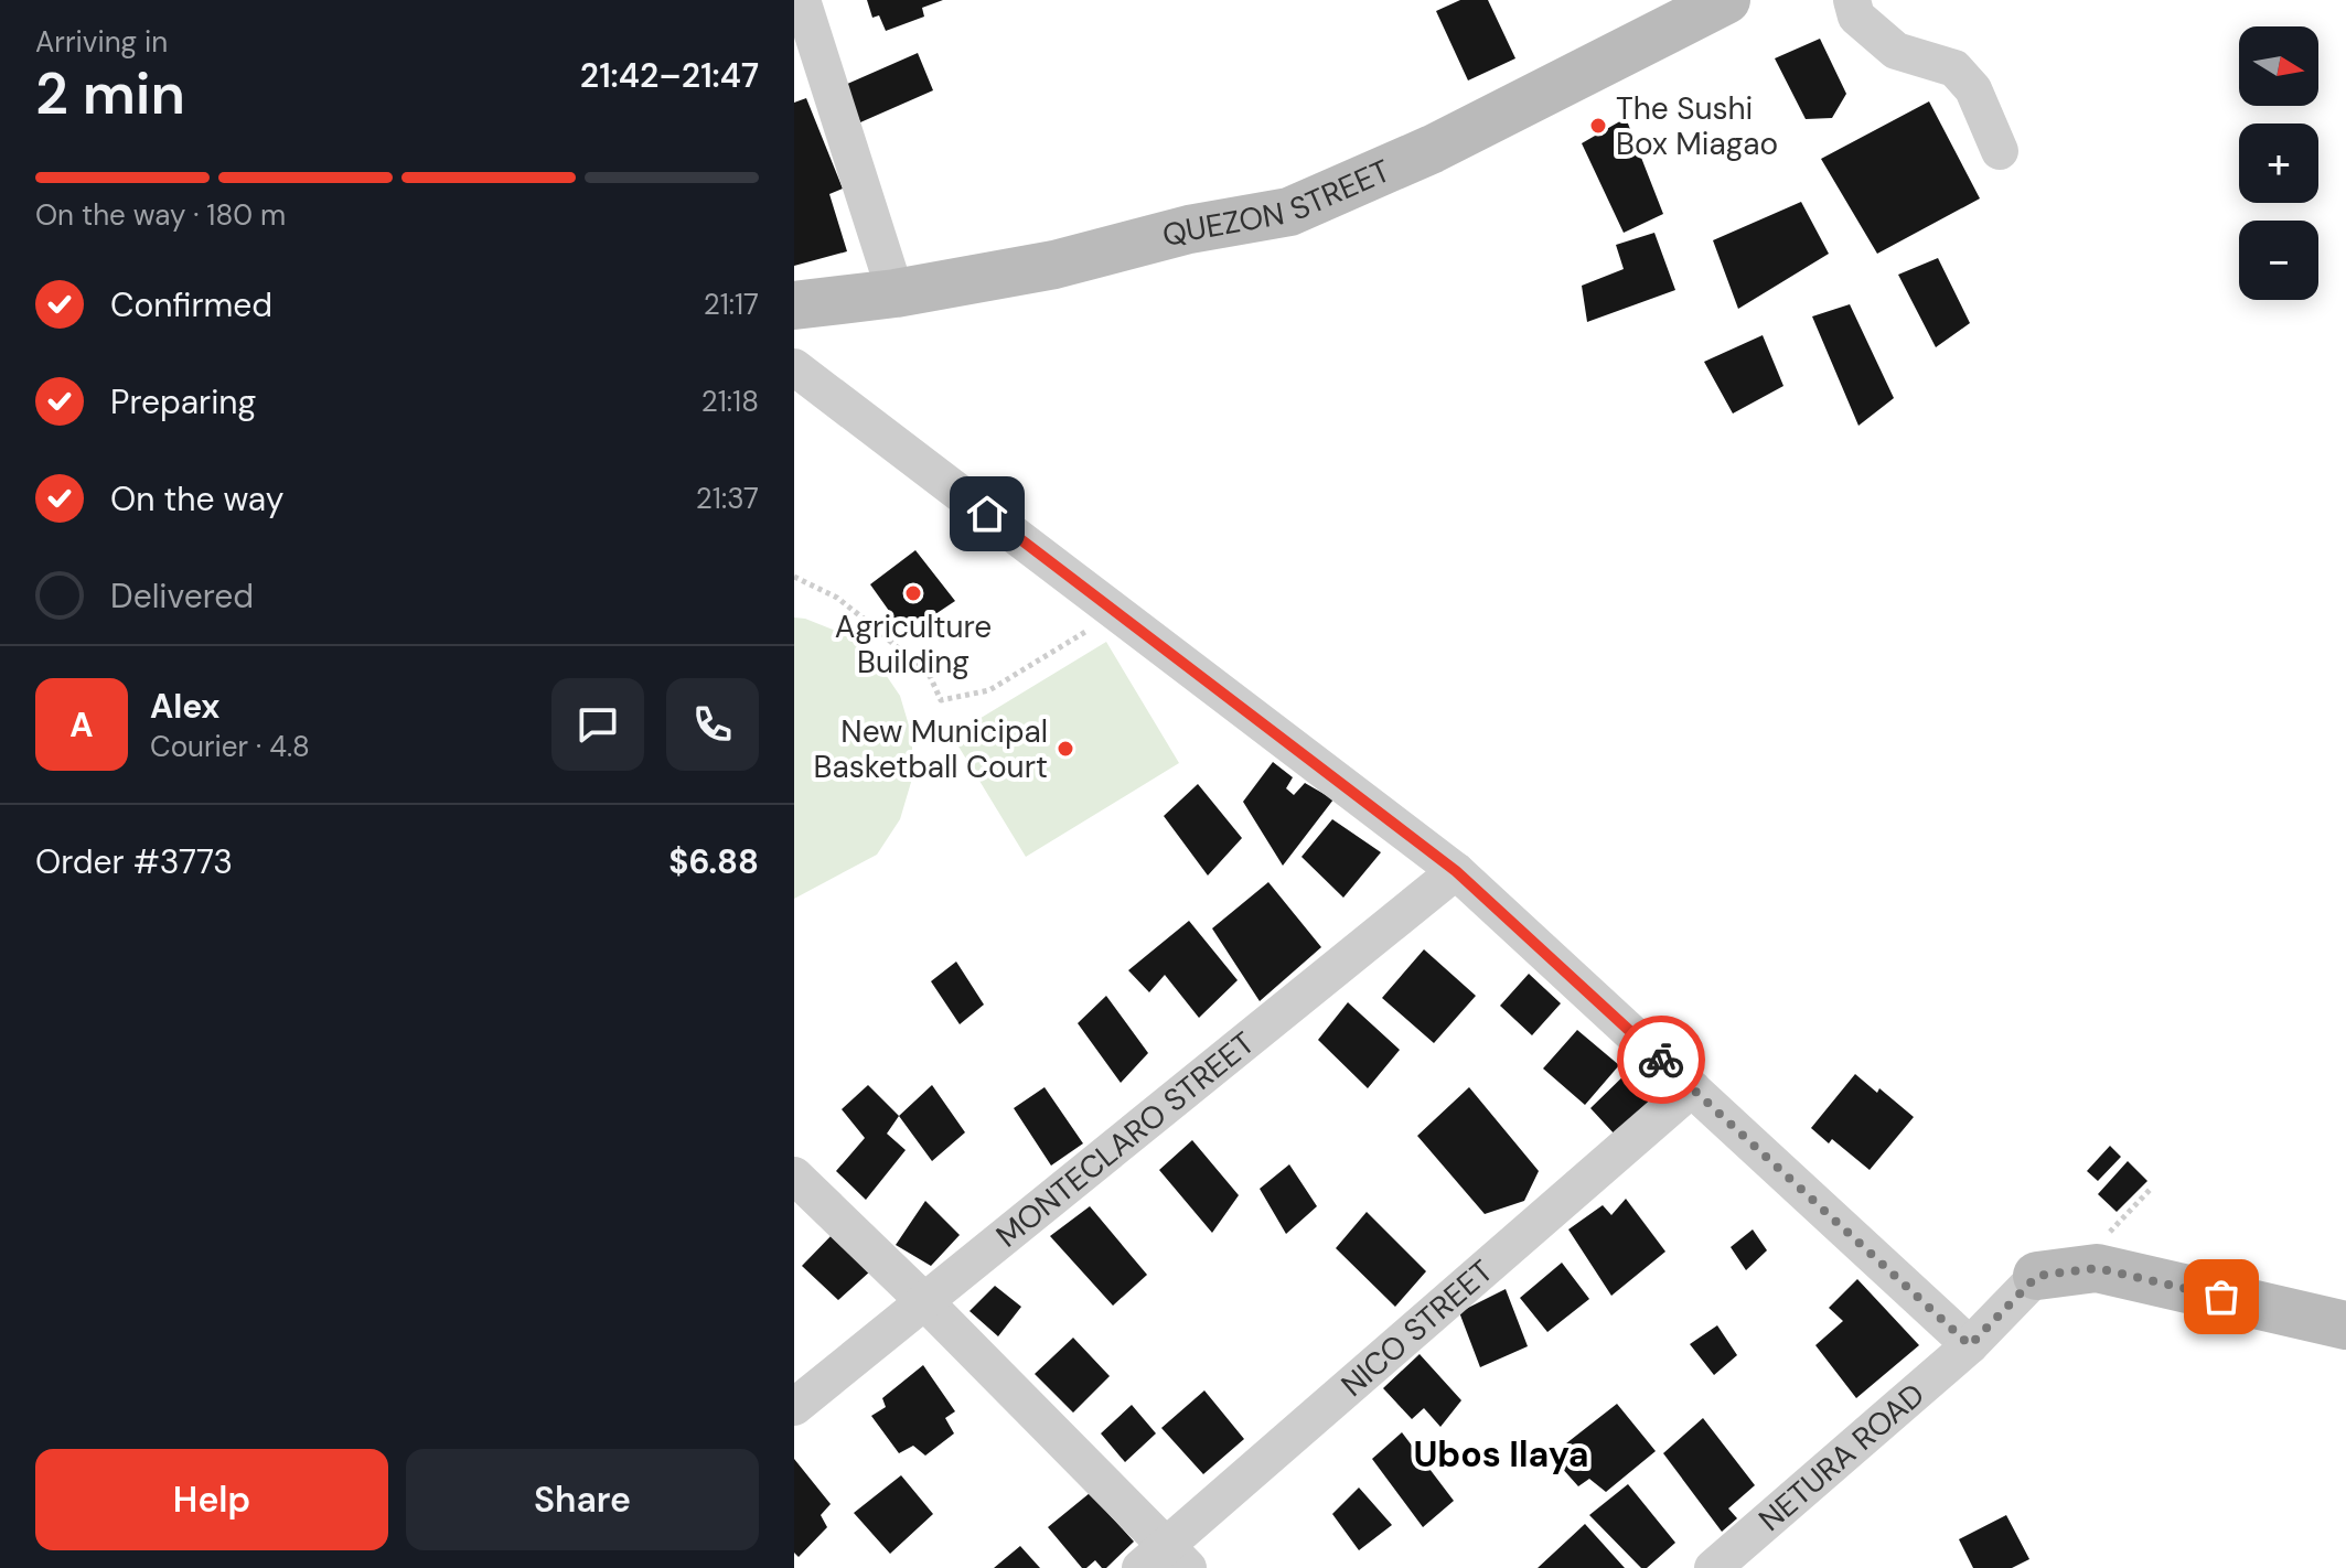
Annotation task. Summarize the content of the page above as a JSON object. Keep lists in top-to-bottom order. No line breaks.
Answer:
{"streets":{"street":["QUEZON STREET","MONTECLARO STREET","NICO STREET","NETURA ROAD"]},"districts":["Ubos Ilaya"],"places":["The Sushi Box Miagao","Agriculture Building","New Municipal Basketball Court"],"north":"right","page":{"heading":["2 min","Arriving in","21:42–21:47"],"panel":["Alex","Courier · 4.8","Order #3773","$6.88"],"map_buttons":["+","−"],"bar":"On the way · 180 m","list":[["Confirmed","21:17"],["Preparing","21:18"],["On the way","21:37"],"Delivered"],"round":"A","buttons":["Help","Share"]}}
